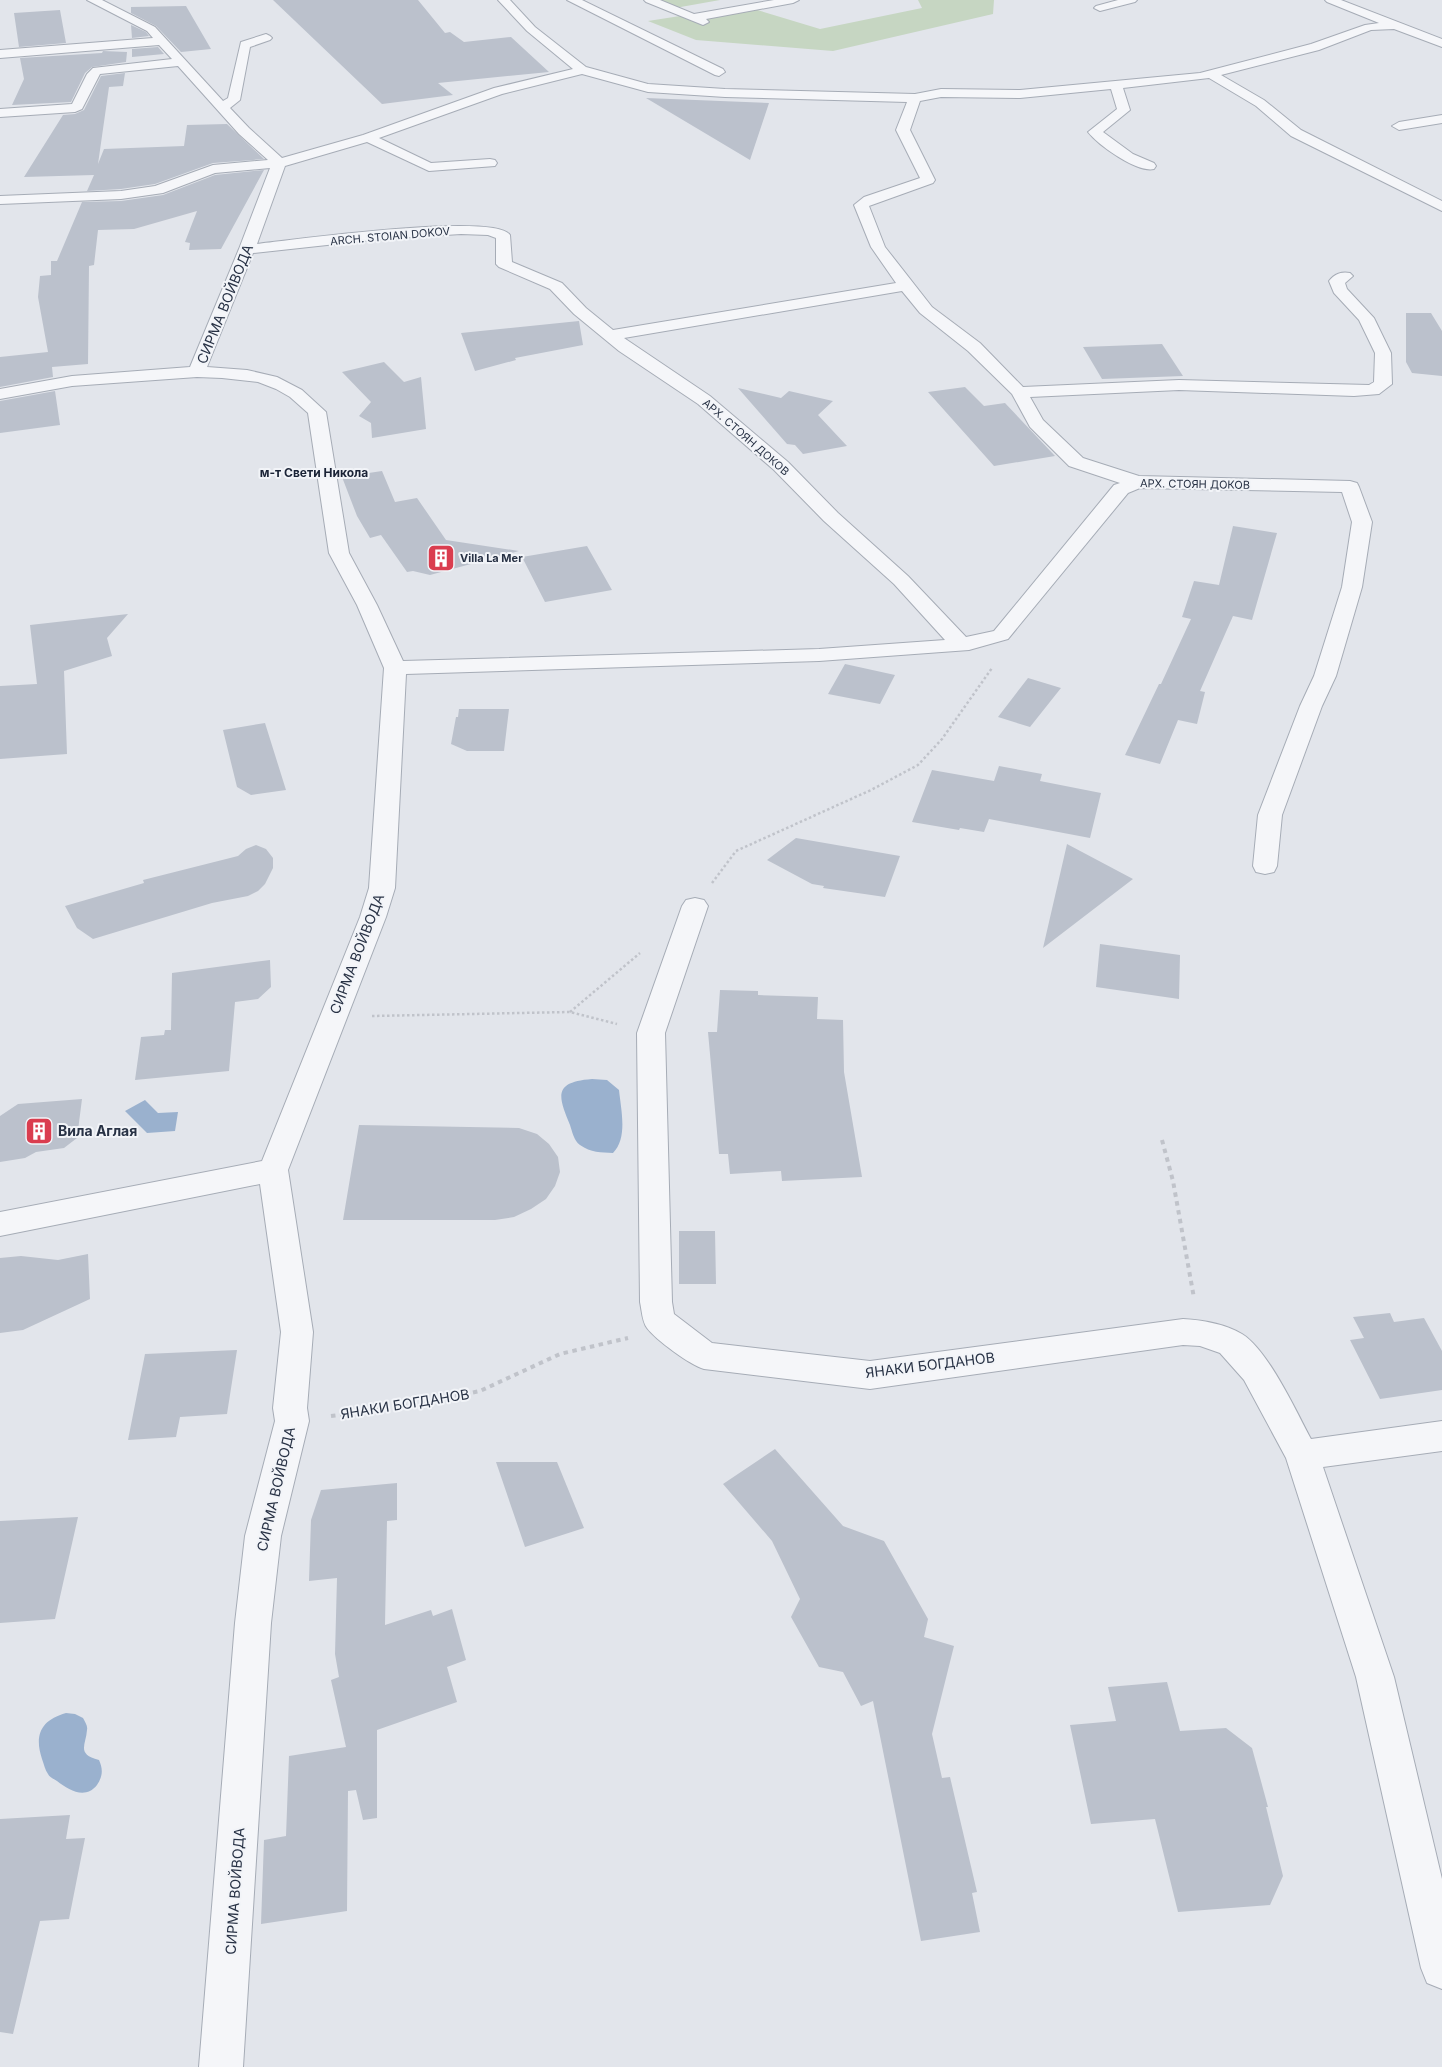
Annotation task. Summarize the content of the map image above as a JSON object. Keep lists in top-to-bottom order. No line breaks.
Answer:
{"streets":{"street":["ARCH. STOIAN DOKOV","СИРМА ВОЙВОДА","АРХ. СТОЯН ДОКОВ","ЯНАКИ БОГДАНОВ"]},"crossings":[["ARCH. STOIAN DOKOV","СИРМА ВОЙВОДА"],["ARCH. STOIAN DOKOV","АРХ. СТОЯН ДОКОВ"],["СИРМА ВОЙВОДА","ЯНАКИ БОГДАНОВ"]],"districts":["м-т Свети Никола"],"places":{"building":["Villa La Mer","Вила Аглая"]}}
